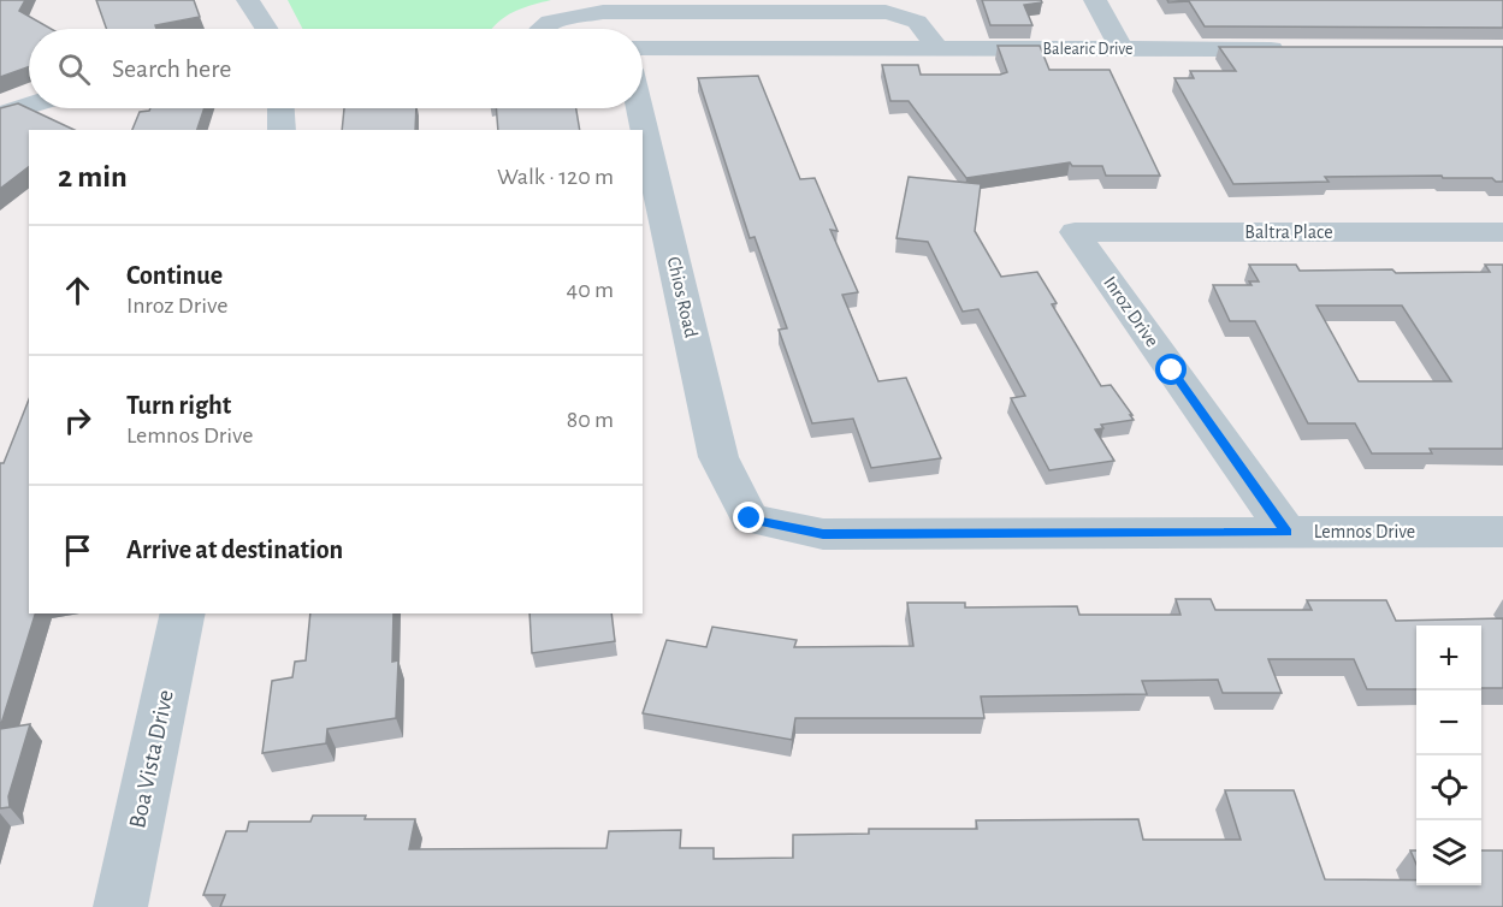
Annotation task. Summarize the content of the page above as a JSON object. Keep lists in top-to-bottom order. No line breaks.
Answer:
{"streets":{"street":["Balearic Drive","Baltra Place","Chios Road","Inroz Drive","Lemnos Drive","Boa Vista Drive"]},"crossings":[["Baltra Place","Inroz Drive"],["Chios Road","Lemnos Drive"],["Inroz Drive","Lemnos Drive"]],"page":{"search":"Search here","heading":["2 min","Walk · 120 m"],"list":[["Continue","Inroz Drive","40 m"],["Turn right","Lemnos Drive","80 m"],"Arrive at destination"],"map_buttons":["+","−"]}}
